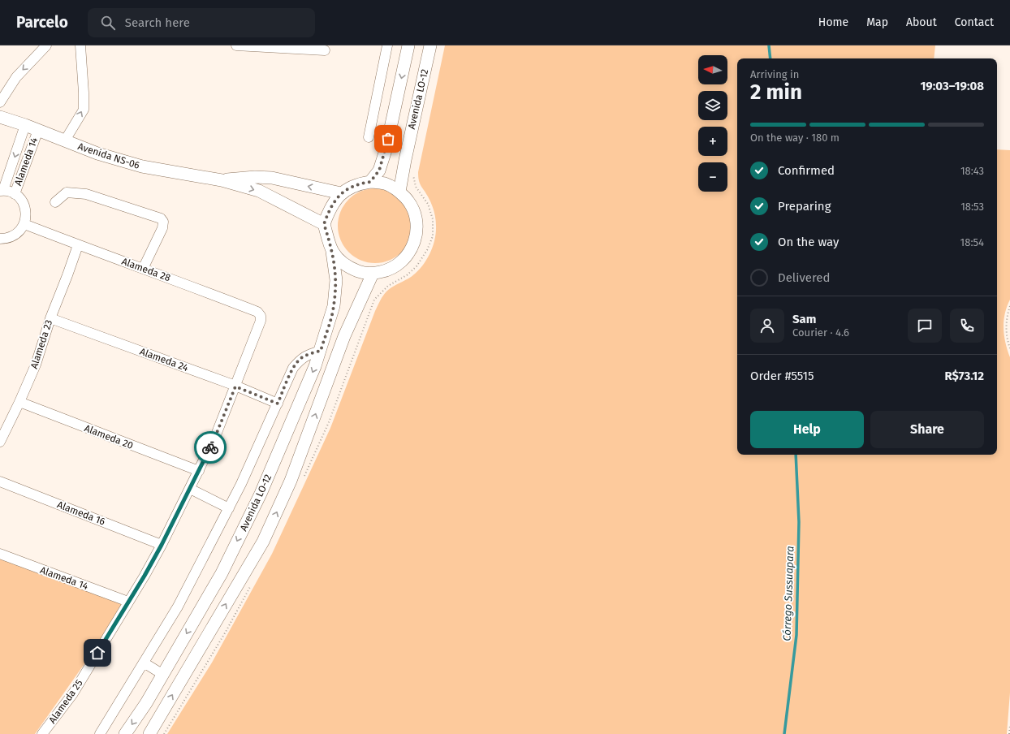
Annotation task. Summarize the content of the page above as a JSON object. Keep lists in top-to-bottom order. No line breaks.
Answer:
{"streets":{"street":["Avenida LO-12","Avenida NS-06","Alameda 14","Alameda 28","Alameda 23","Alameda 24","Alameda 20","Alameda 16","Alameda 25"]},"crossings":[["Avenida LO-12","Avenida NS-06"],["Avenida NS-06","Alameda 14"],["Alameda 14","Alameda 25"],["Alameda 28","Alameda 23"],["Alameda 28","Alameda 25"],["Alameda 23","Alameda 24"],["Alameda 23","Alameda 20"],["Alameda 24","Alameda 25"],["Alameda 20","Alameda 25"],["Alameda 16","Alameda 25"]],"water":["Córrego Sussuapara"],"north":"left","page":{"header":"Parcelo","search":"Search here","nav":["Home","Map","About","Contact"],"map_buttons":["+","−"],"heading":["2 min","Arriving in","19:03–19:08"],"panel":["Sam","Courier · 4.6","Order #5515","R$73.12"],"bar":"On the way · 180 m","list":[["Confirmed","18:43"],["Preparing","18:53"],["On the way","18:54"],"Delivered"],"buttons":["Help","Share"]}}
